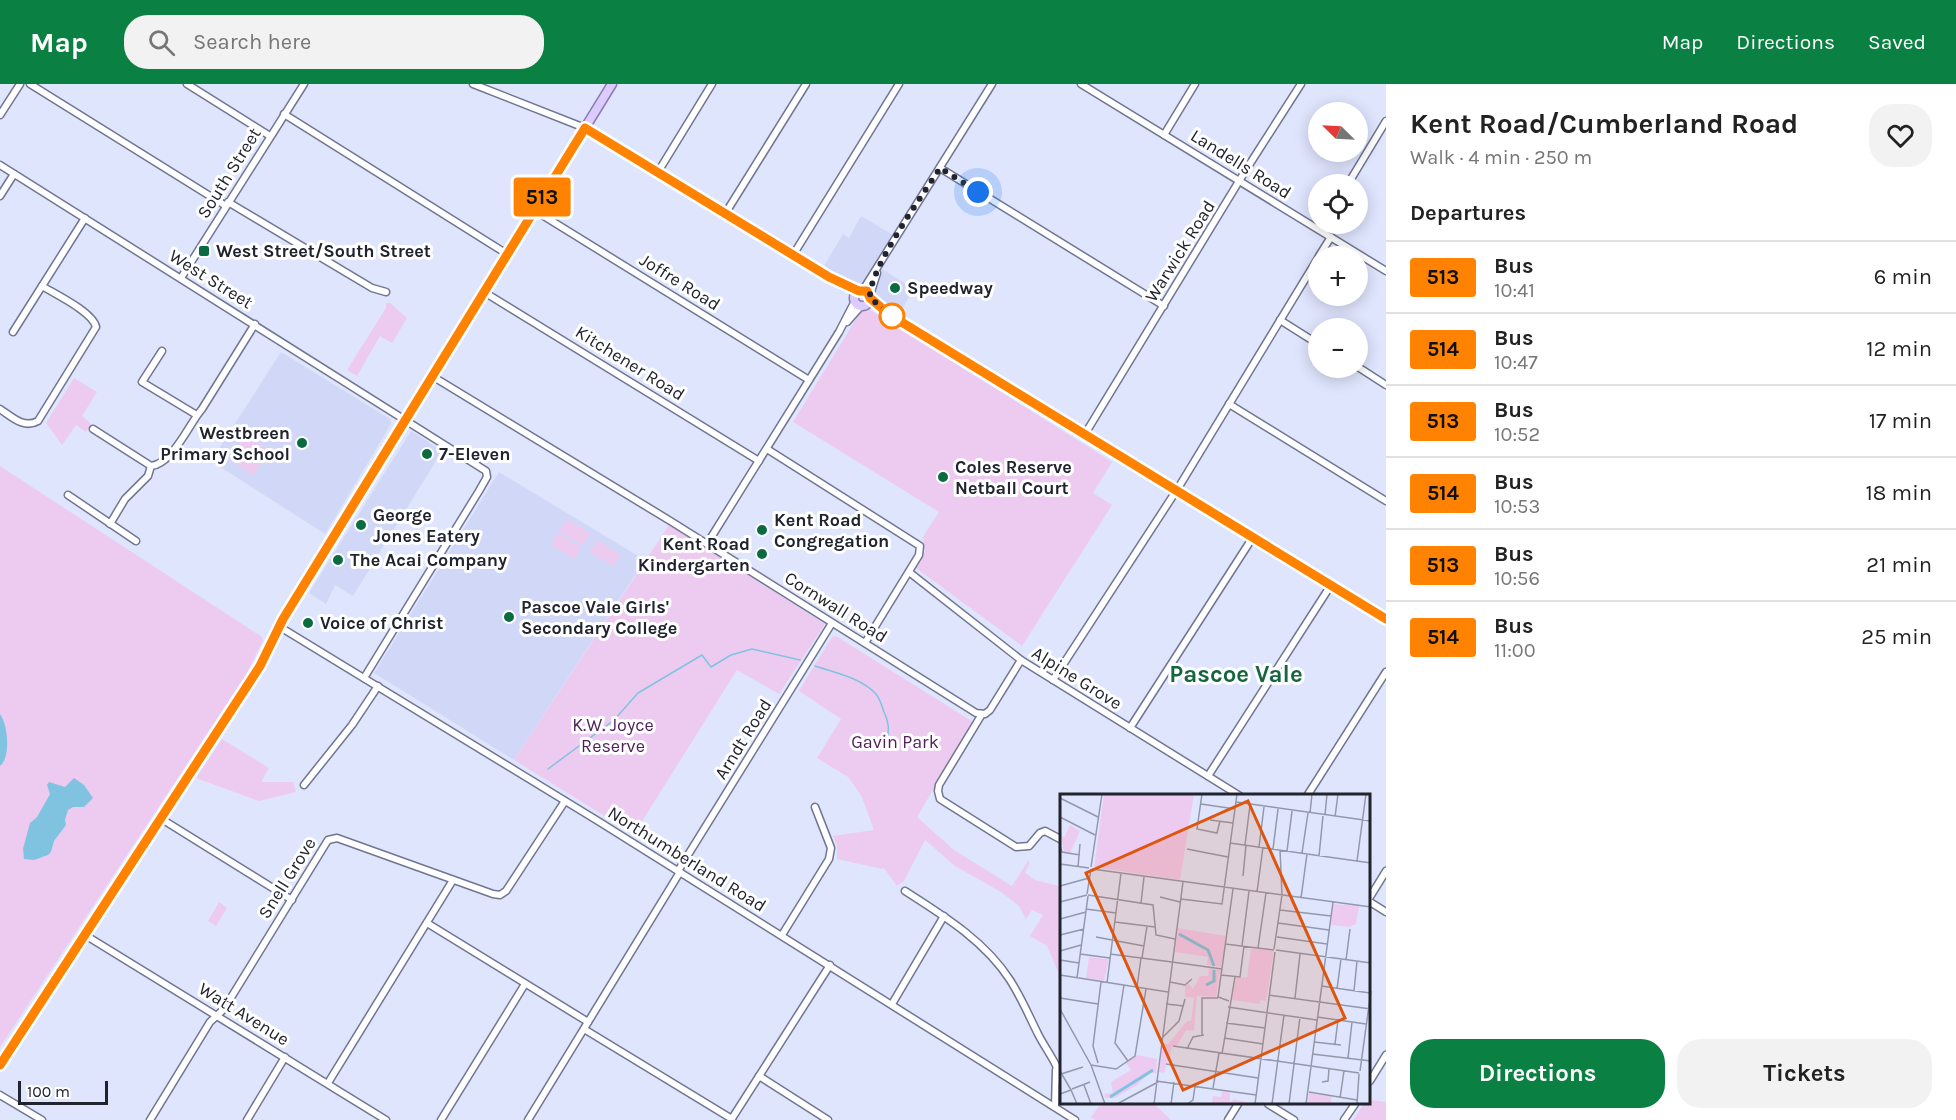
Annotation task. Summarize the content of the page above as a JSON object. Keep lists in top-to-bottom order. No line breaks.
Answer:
{"streets":{"street":["Landells Road","South Street","Warwick Road","West Street","Joffre Road","Kitchener Road","Cornwall Road","Alpine Grove","Arndt Road","Northumberland Road","Snell Grove","Watt Avenue"]},"crossings":[["Landells Road","Warwick Road"],["South Street","West Street"],["West Street","Northumberland Road"],["Cornwall Road","Arndt Road"],["Arndt Road","Northumberland Road"],["Northumberland Road","Snell Grove"],["Snell Grove","Watt Avenue"]],"districts":["Pascoe Vale"],"parks":["K.W. Joyce Reserve","Gavin Park"],"places":{"transit":["West Street/South Street"],"other":["Speedway","Westbreen Primary School","7-Eleven","Coles Reserve Netball Court","George Jones Eatery","Kent Road Congregation","Kent Road Kindergarten","The Acai Company","Pascoe Vale Girls' Secondary College","Voice of Christ"]},"lines":["bus line 513"],"scale_bar":"100 m","north":"top left","page":{"header":"Map","search":"Search here","nav":["Map","Directions","Saved"],"on_map":"513","heading":[["Kent Road/Cumberland Road","Walk · 4 min · 250 m"],"Departures"],"map_buttons":["+","−"],"list":[{"mark":"513","name":"Bus","note":"10:41","value":"6 min"},{"mark":"514","name":"Bus","note":"10:47","value":"12 min"},{"mark":"513","name":"Bus","note":"10:52","value":"17 min"},{"mark":"514","name":"Bus","note":"10:53","value":"18 min"},{"mark":"513","name":"Bus","note":"10:56","value":"21 min"},{"mark":"514","name":"Bus","note":"11:00","value":"25 min"}],"buttons":["Directions","Tickets"],"scale":"100 m"}}
